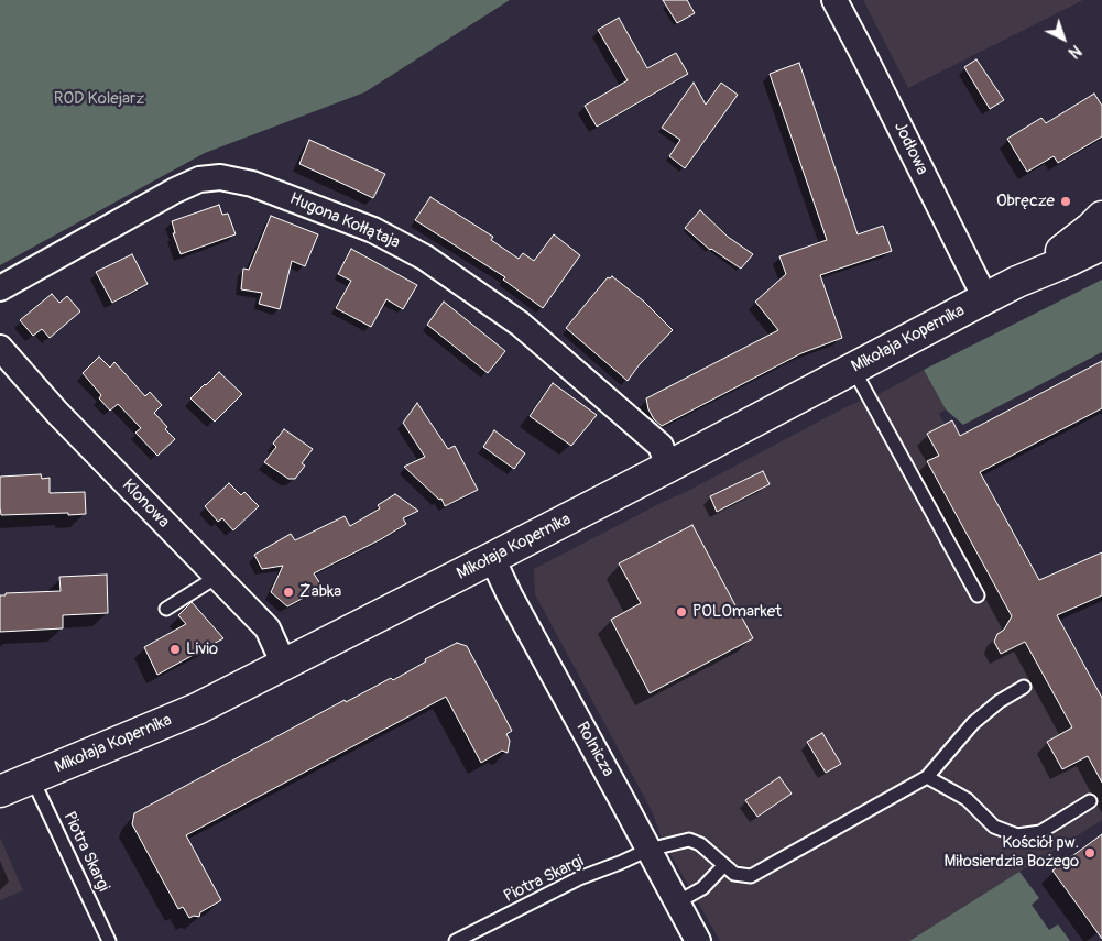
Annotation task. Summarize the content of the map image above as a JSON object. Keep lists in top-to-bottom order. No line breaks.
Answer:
{"streets":{"street":["Jodłowa","Hugona Kołłątaja","Mikołaja Kopernika","Klonowa","Rolnicza"],"lane":["Piotra Skargi"]},"crossings":[["Jodłowa","Mikołaja Kopernika"],["Hugona Kołłątaja","Mikołaja Kopernika"],["Mikołaja Kopernika","Klonowa"],["Mikołaja Kopernika","Rolnicza"],["Mikołaja Kopernika","Piotra Skargi"],["Rolnicza","Piotra Skargi"]],"parks":["ROD Kolejarz"],"places":["Obręcze","Żabka","POLOmarket","Livio","Kościół pw. Miłosierdzia Bożego"],"north":"bottom right"}
